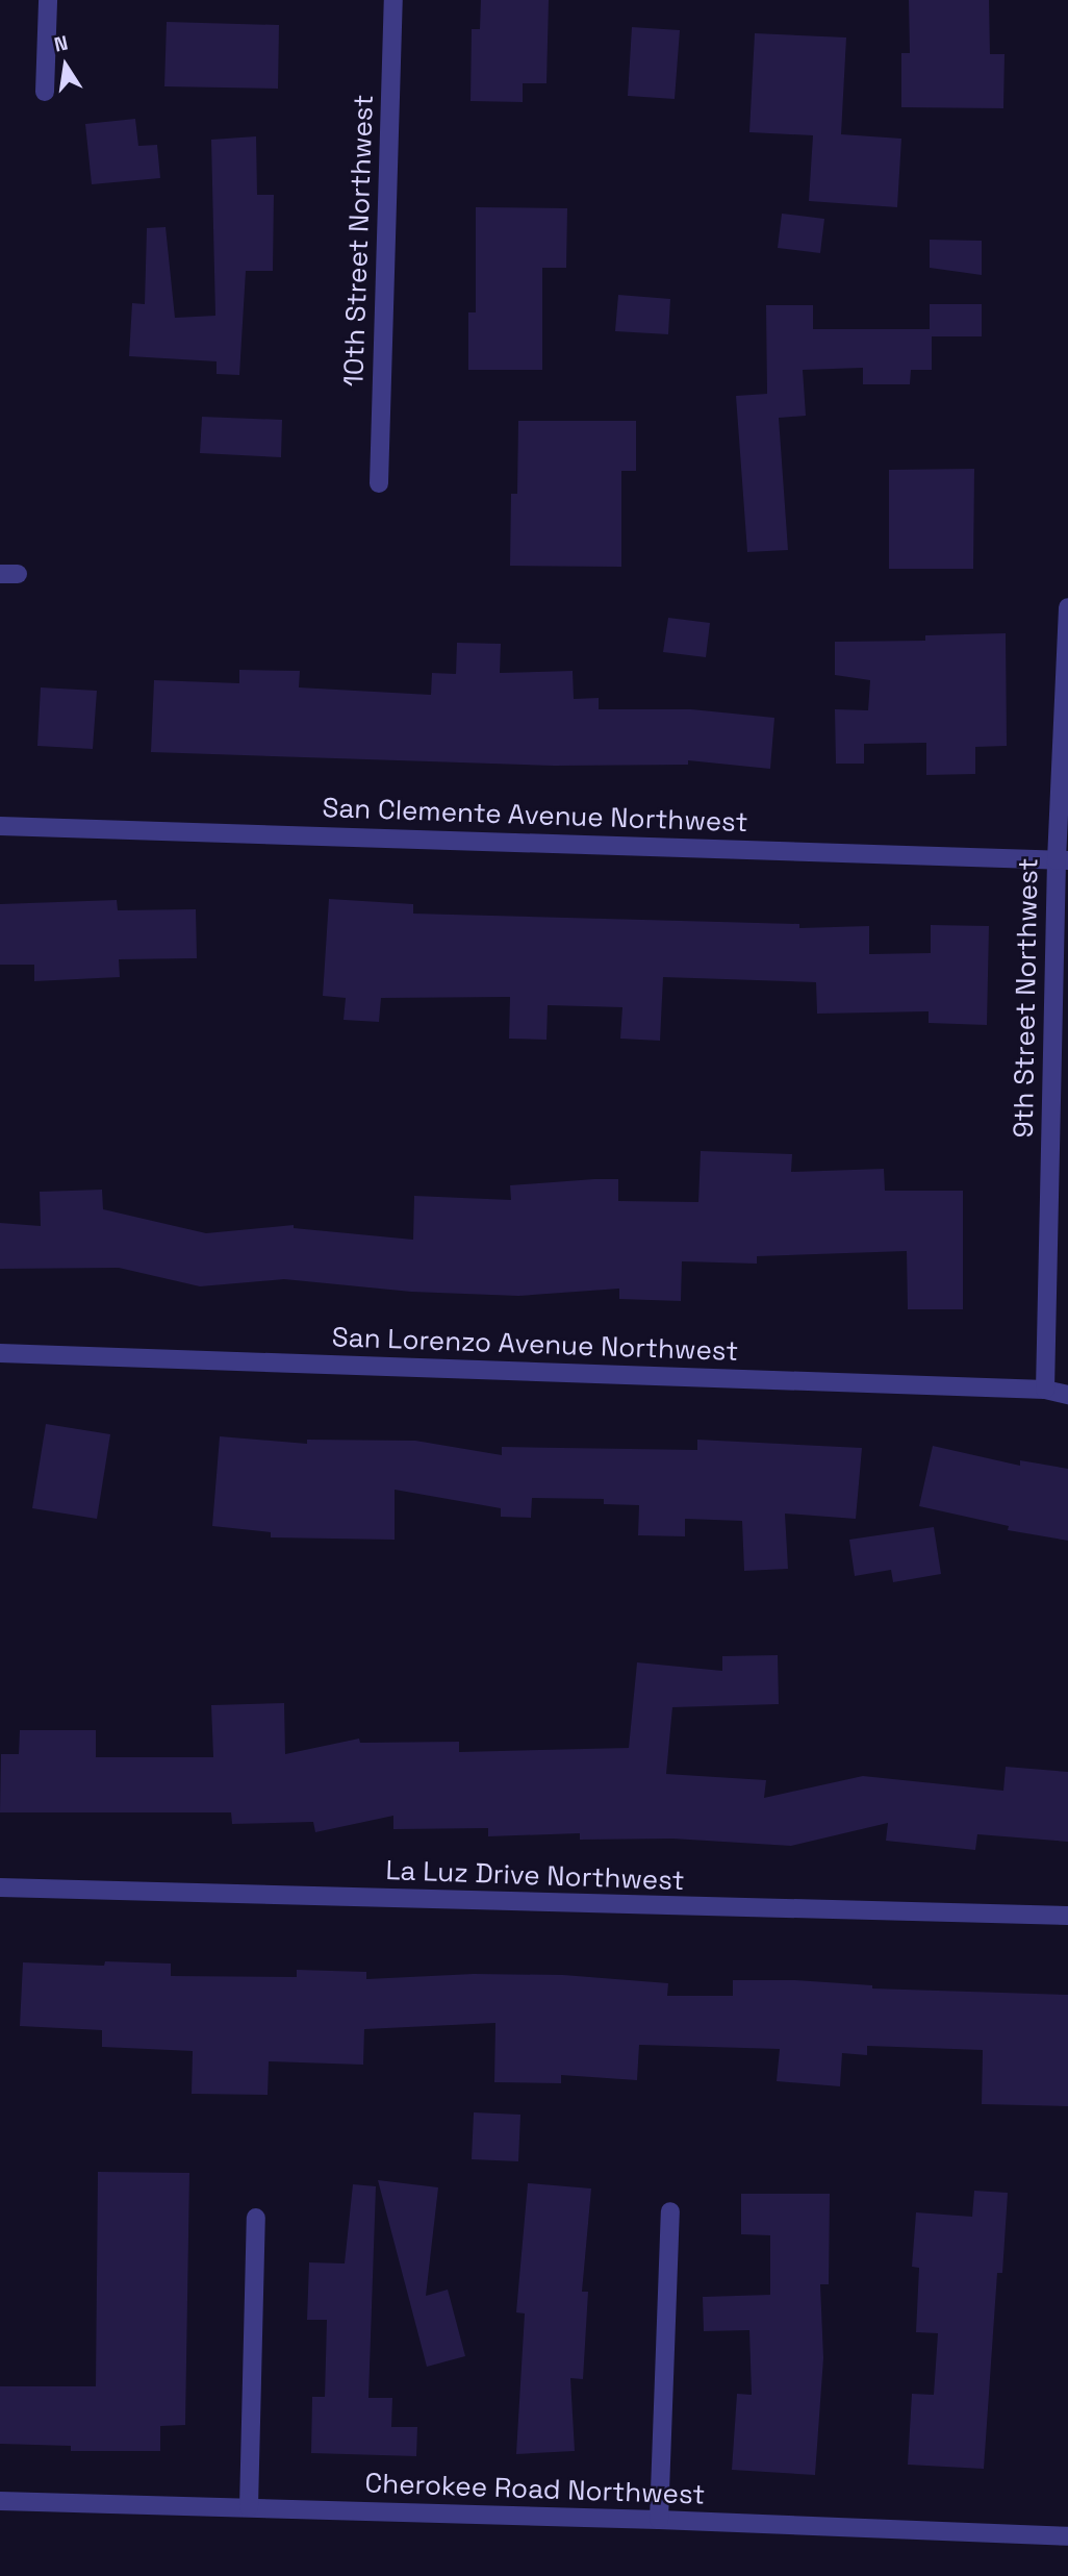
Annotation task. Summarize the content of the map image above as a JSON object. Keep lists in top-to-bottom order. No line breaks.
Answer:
{"streets":{"street":["10th Street Northwest","San Clemente Avenue Northwest","9th Street Northwest","San Lorenzo Avenue Northwest","La Luz Drive Northwest","Cherokee Road Northwest"]},"crossings":[["San Clemente Avenue Northwest","9th Street Northwest"],["9th Street Northwest","San Lorenzo Avenue Northwest"]],"north":"top"}
